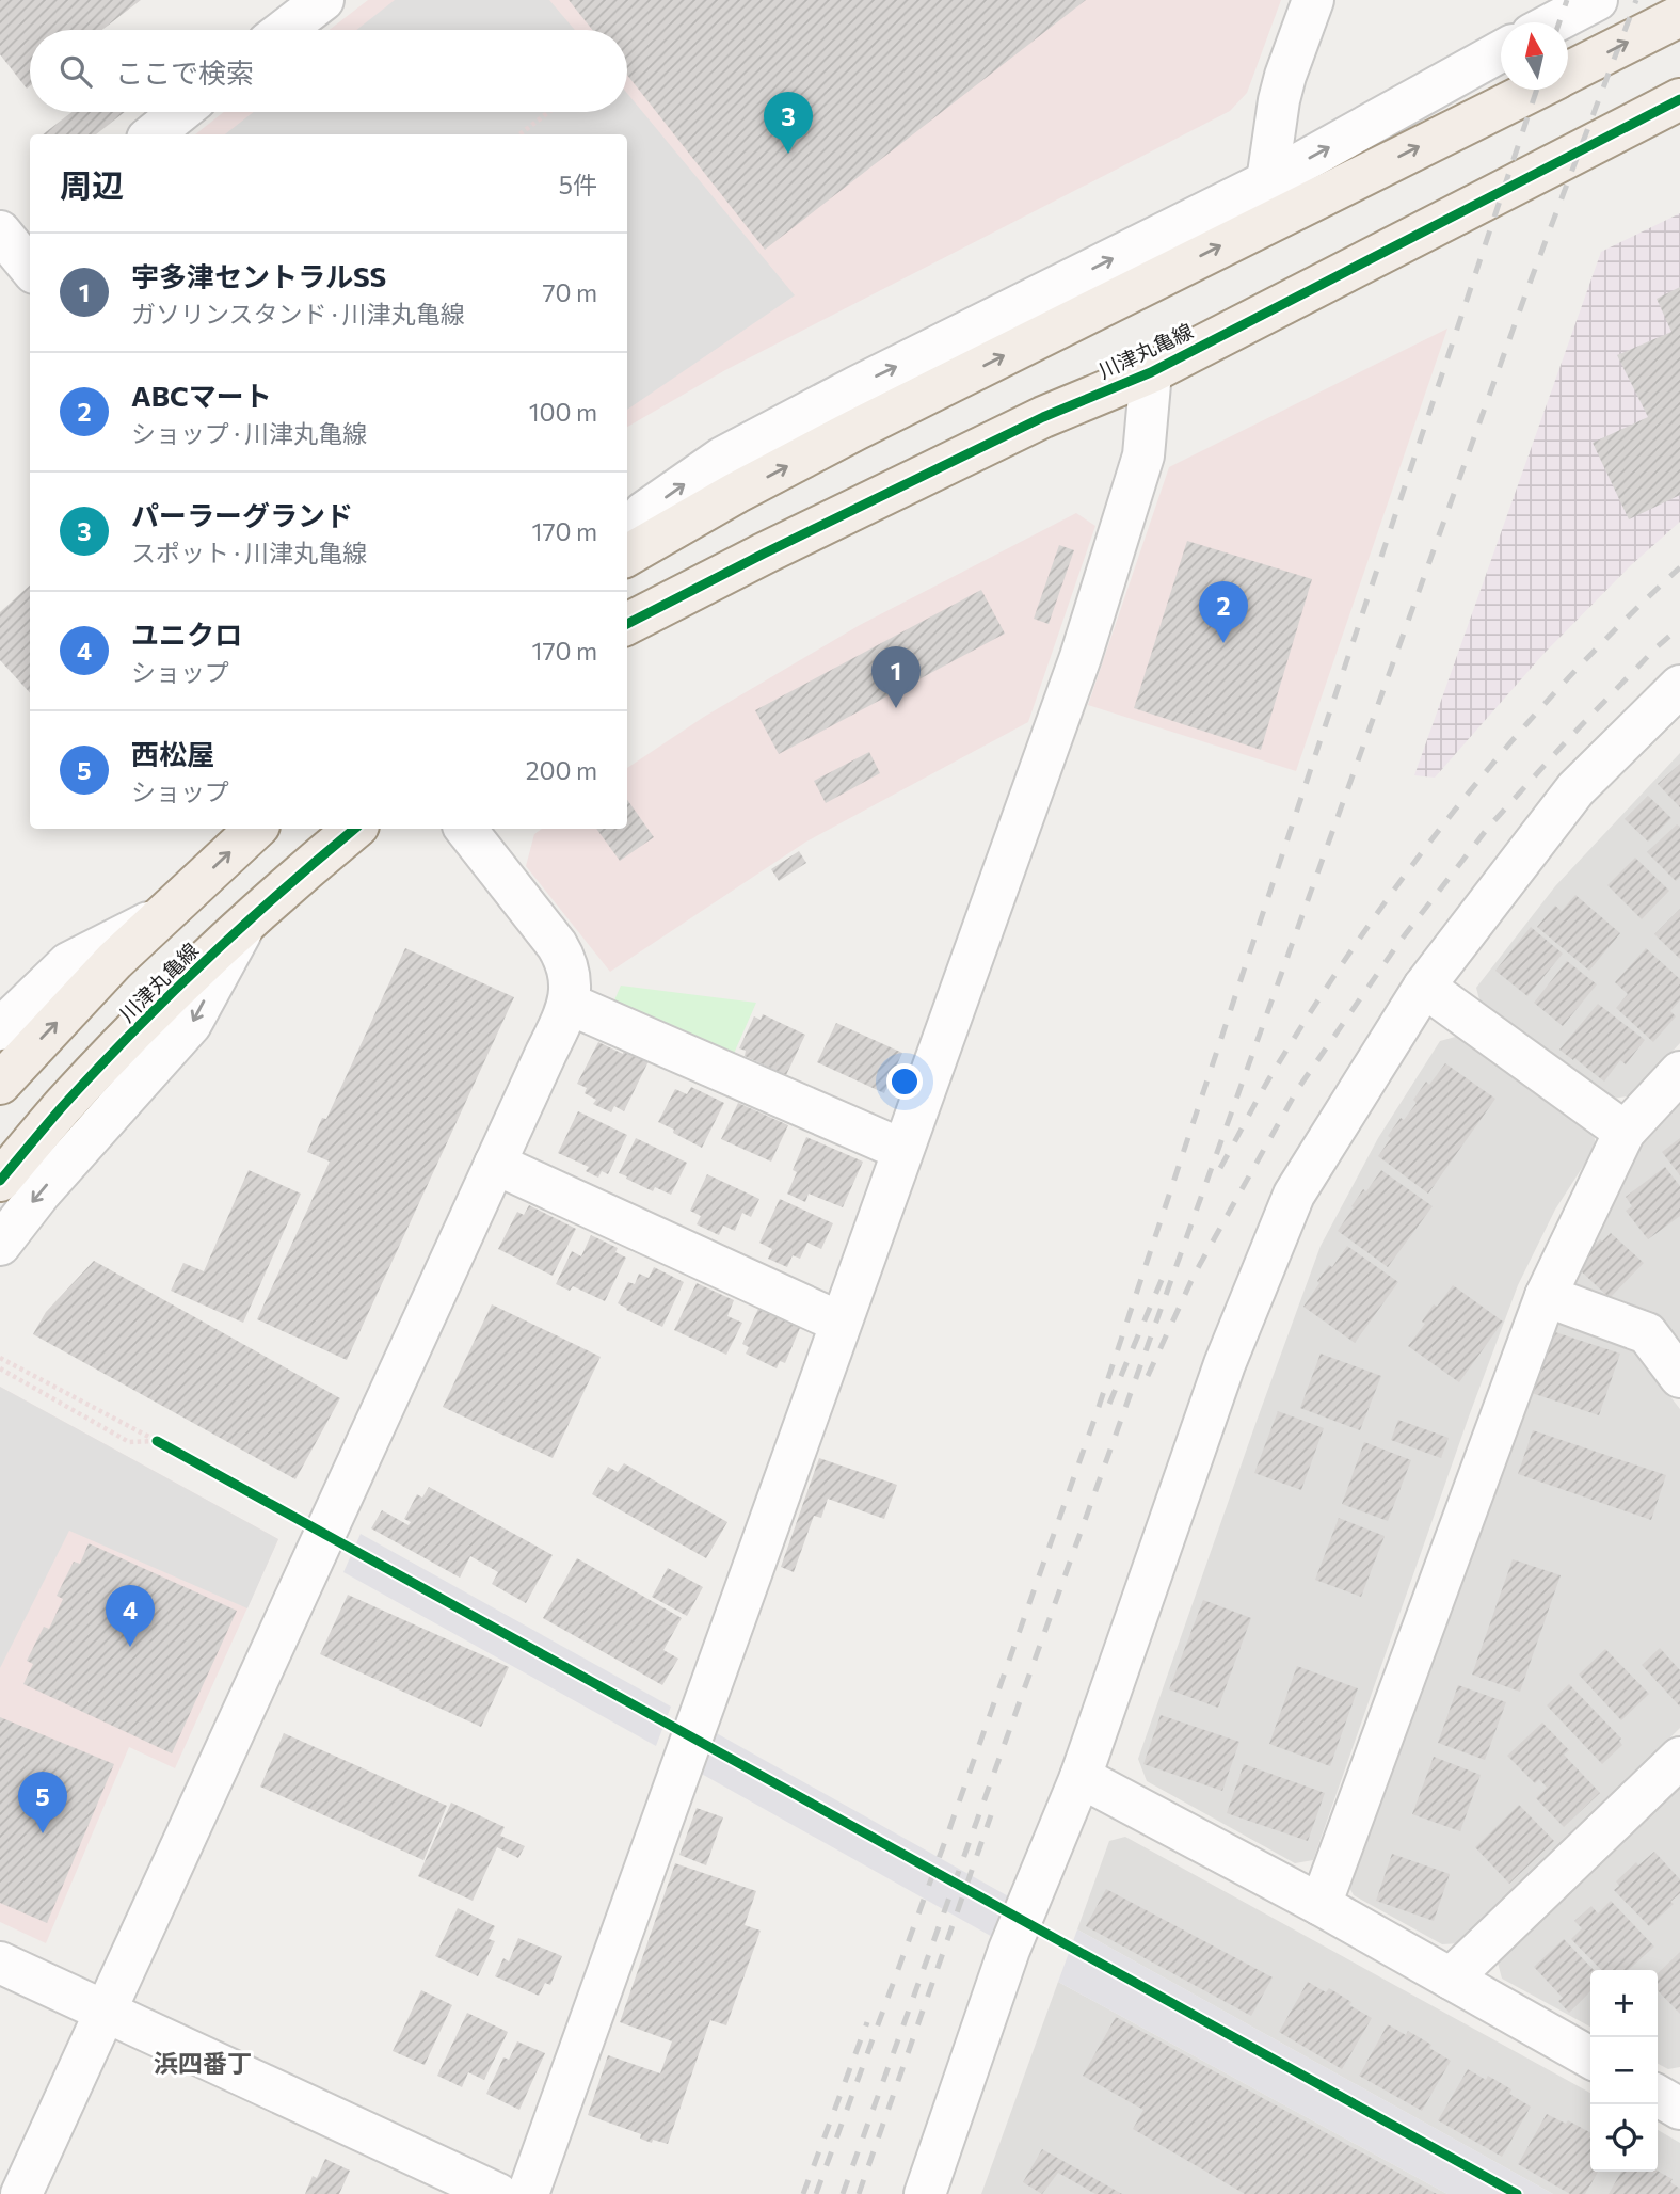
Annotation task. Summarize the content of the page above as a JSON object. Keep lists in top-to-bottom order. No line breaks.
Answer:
{"streets":{"main road":["川津丸亀線"]},"districts":["浜四番丁"],"north":"top","page":{"search":"ここで検索","pins":["3","2","1","4","5"],"heading":["周辺","5件"],"list":[{"mark":"1","name":"宇多津セントラルSS","note":"ガソリンスタンド · 川津丸亀線","value":"70 m"},{"mark":"2","name":"ABCマート","note":"ショップ · 川津丸亀線","value":"100 m"},{"mark":"3","name":"パーラーグランド","note":"スポット · 川津丸亀線","value":"170 m"},{"mark":"4","name":"ユニクロ","note":"ショップ","value":"170 m"},{"mark":"5","name":"西松屋","note":"ショップ","value":"200 m"}],"map_buttons":["+","−"]}}
